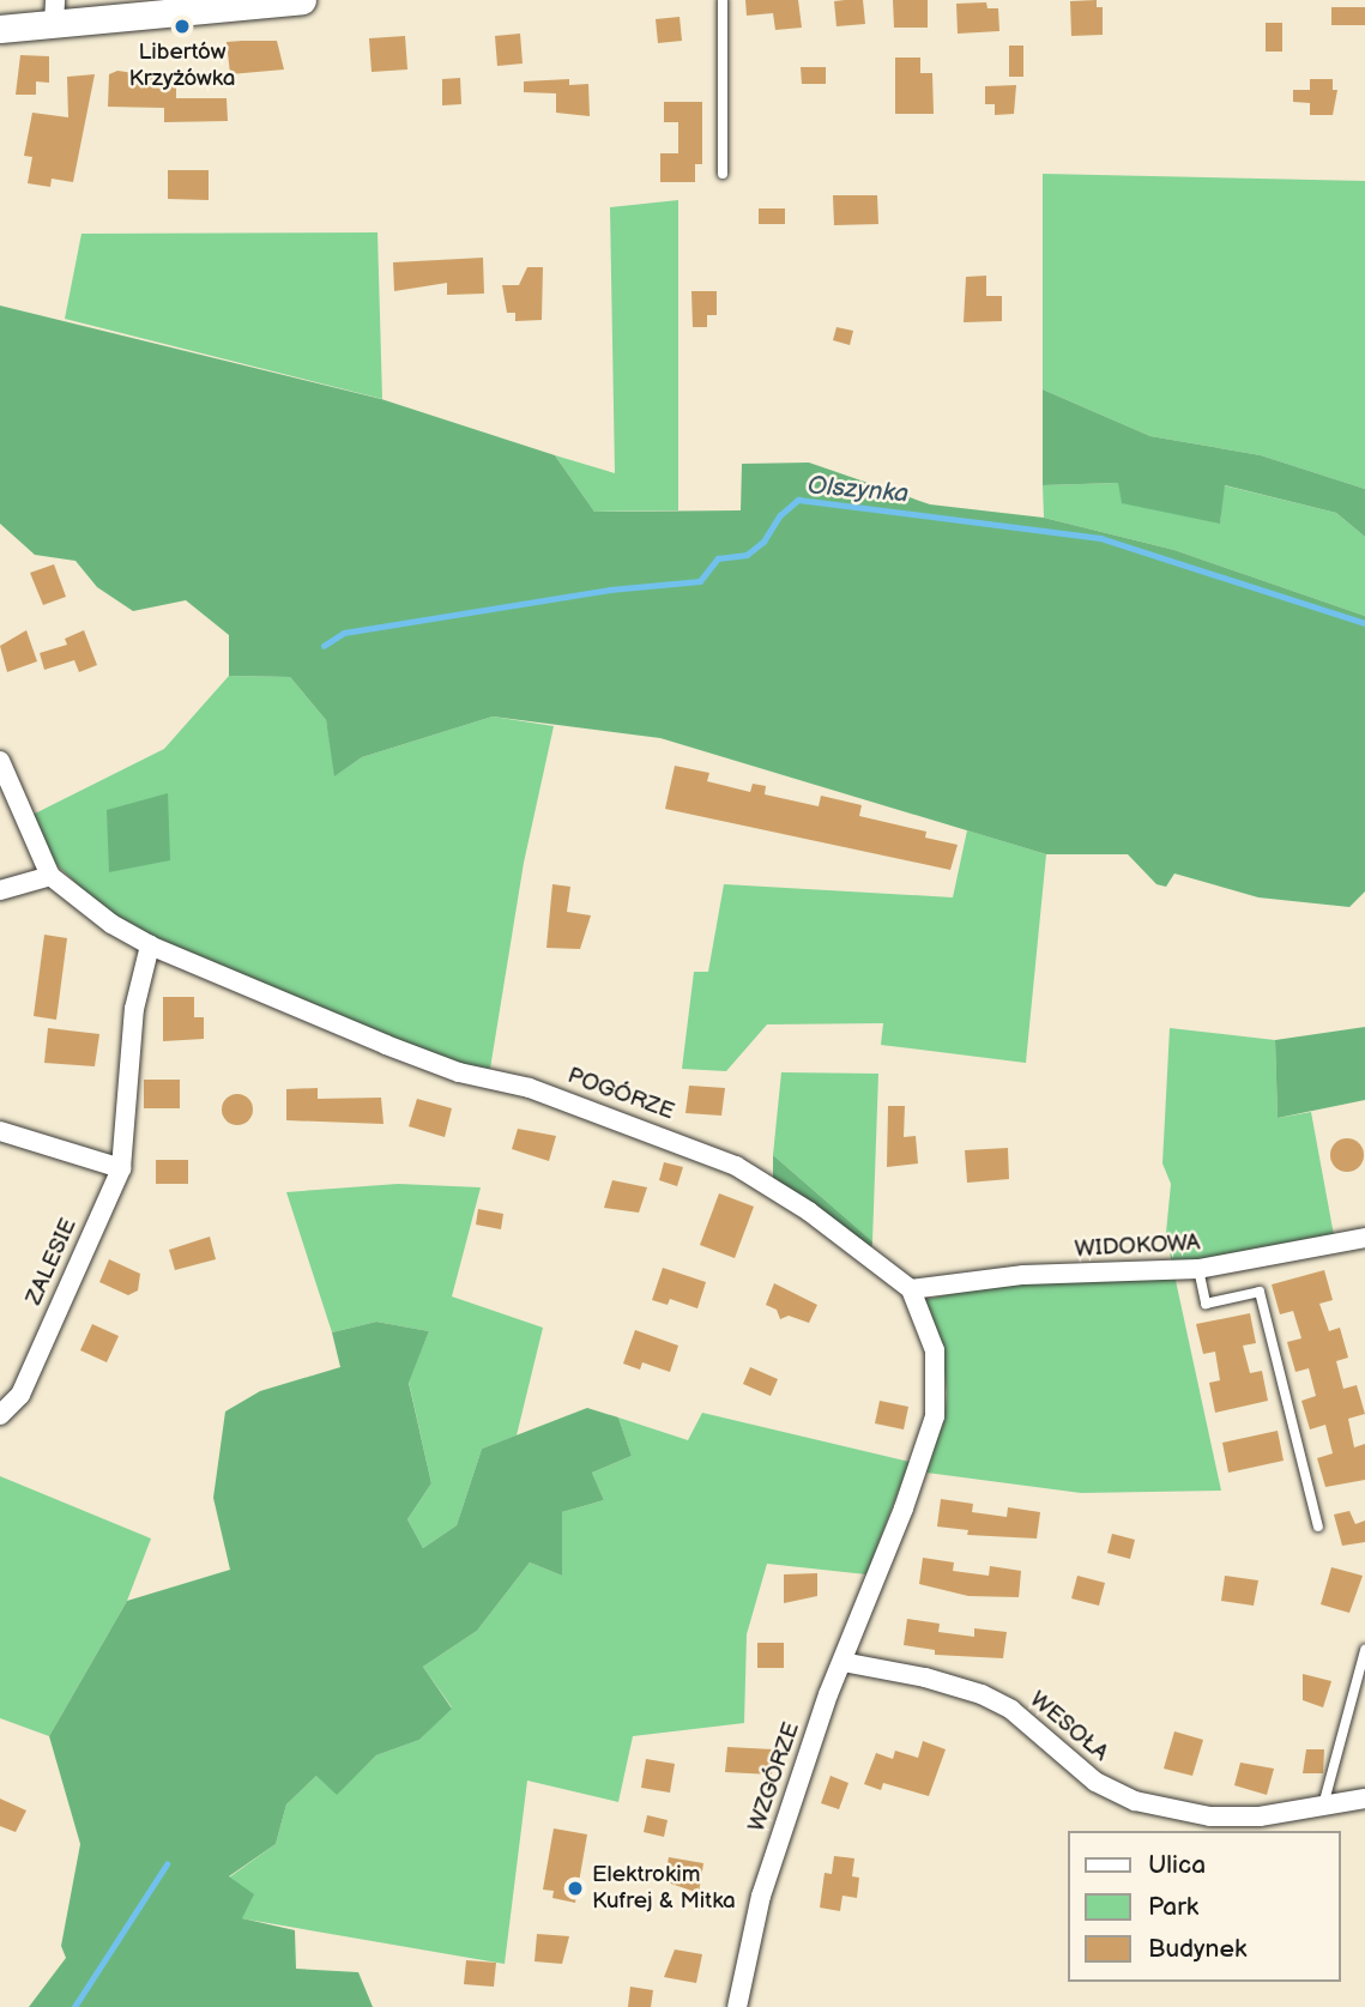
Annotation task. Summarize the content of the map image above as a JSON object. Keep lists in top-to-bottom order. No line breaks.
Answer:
{"streets":{"street":["POGÓRZE","WIDOKOWA","ZALESIE","WESOŁA","WZGÓRZE"]},"crossings":[["POGÓRZE","WIDOKOWA"],["POGÓRZE","ZALESIE"],["WESOŁA","WZGÓRZE"]],"water":["Olszynka"],"places":["Libertów Krzyżówka","Elektrokim Kufrej & Mitka"],"legend":["Ulica","Park","Budynek"]}
